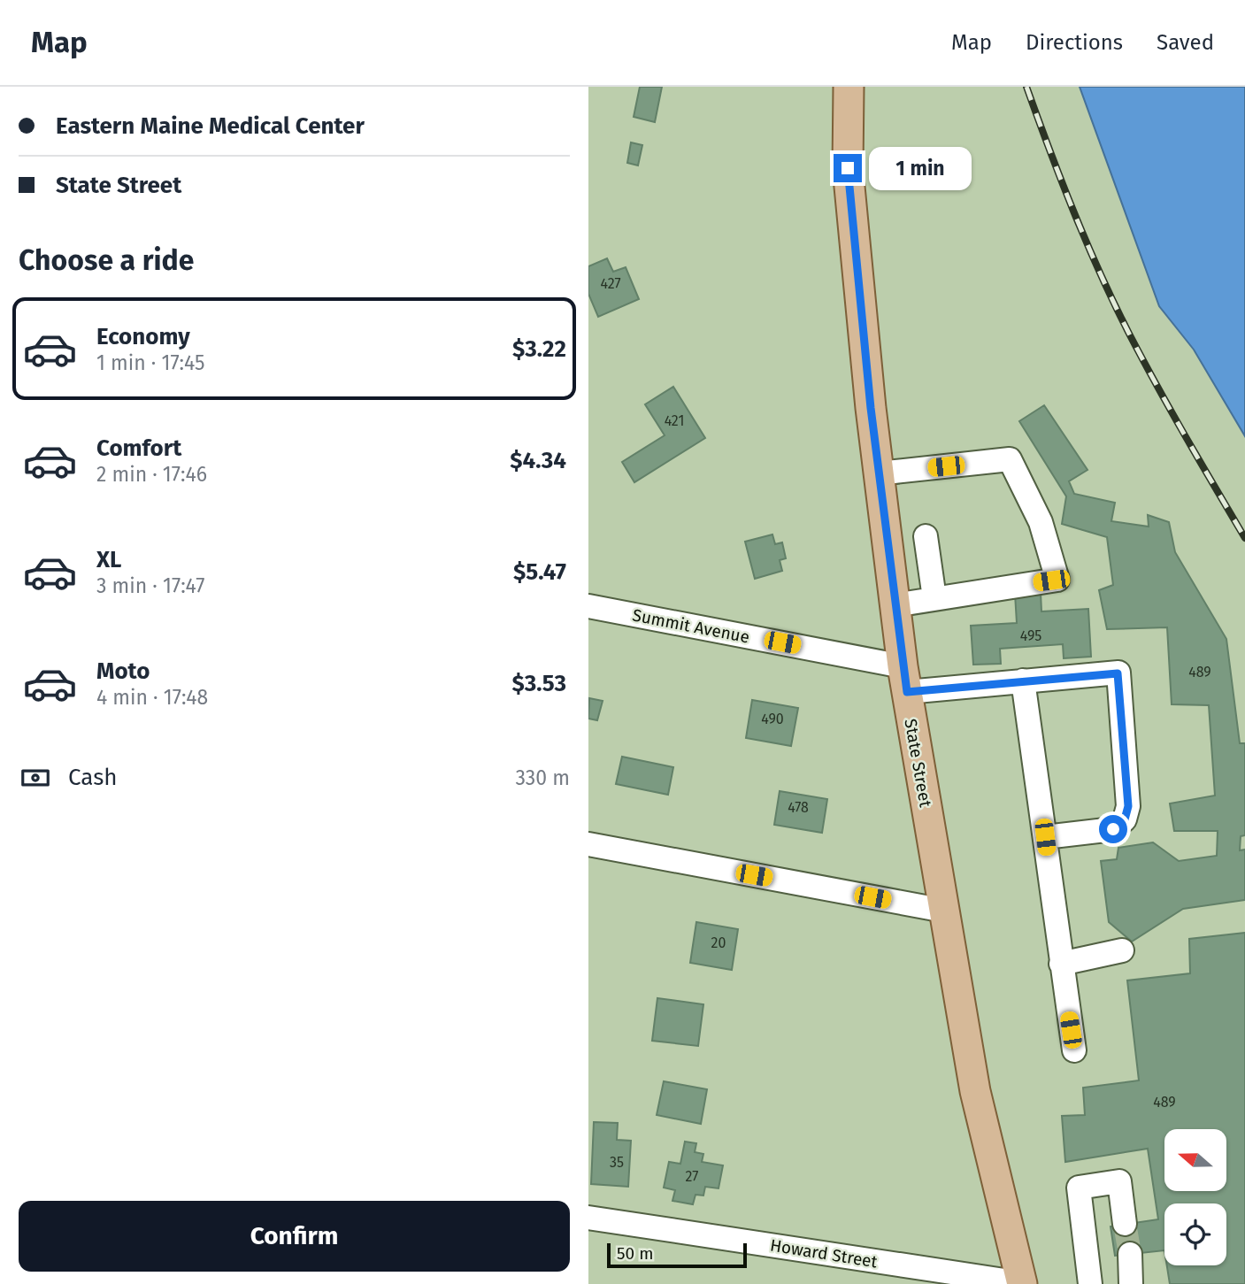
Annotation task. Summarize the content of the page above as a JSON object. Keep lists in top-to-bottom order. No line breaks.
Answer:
{"streets":{"main road":["State Street"],"street":["Summit Avenue","Howard Street"]},"crossings":[["Summit Avenue","State Street"],["State Street","Howard Street"]],"house_numbers":["427","421","495","489","490","478","20","489","35","27"],"scale_bar":"50 m","north":"left","page":{"header":"Map","nav":["Map","Directions","Saved"],"banner":["Eastern Maine Medical Center","State Street"],"bubble":"1 min","heading":"Choose a ride","list":[{"name":"Economy","note":"1 min · 17:45","value":"$3.22"},{"name":"Comfort","note":"2 min · 17:46","value":"$4.34"},{"name":"XL","note":"3 min · 17:47","value":"$5.47"},{"name":"Moto","note":"4 min · 17:48","value":"$3.53"}],"pay":["Cash","330 m"],"buttons":"Confirm","scale":"50 m"}}
